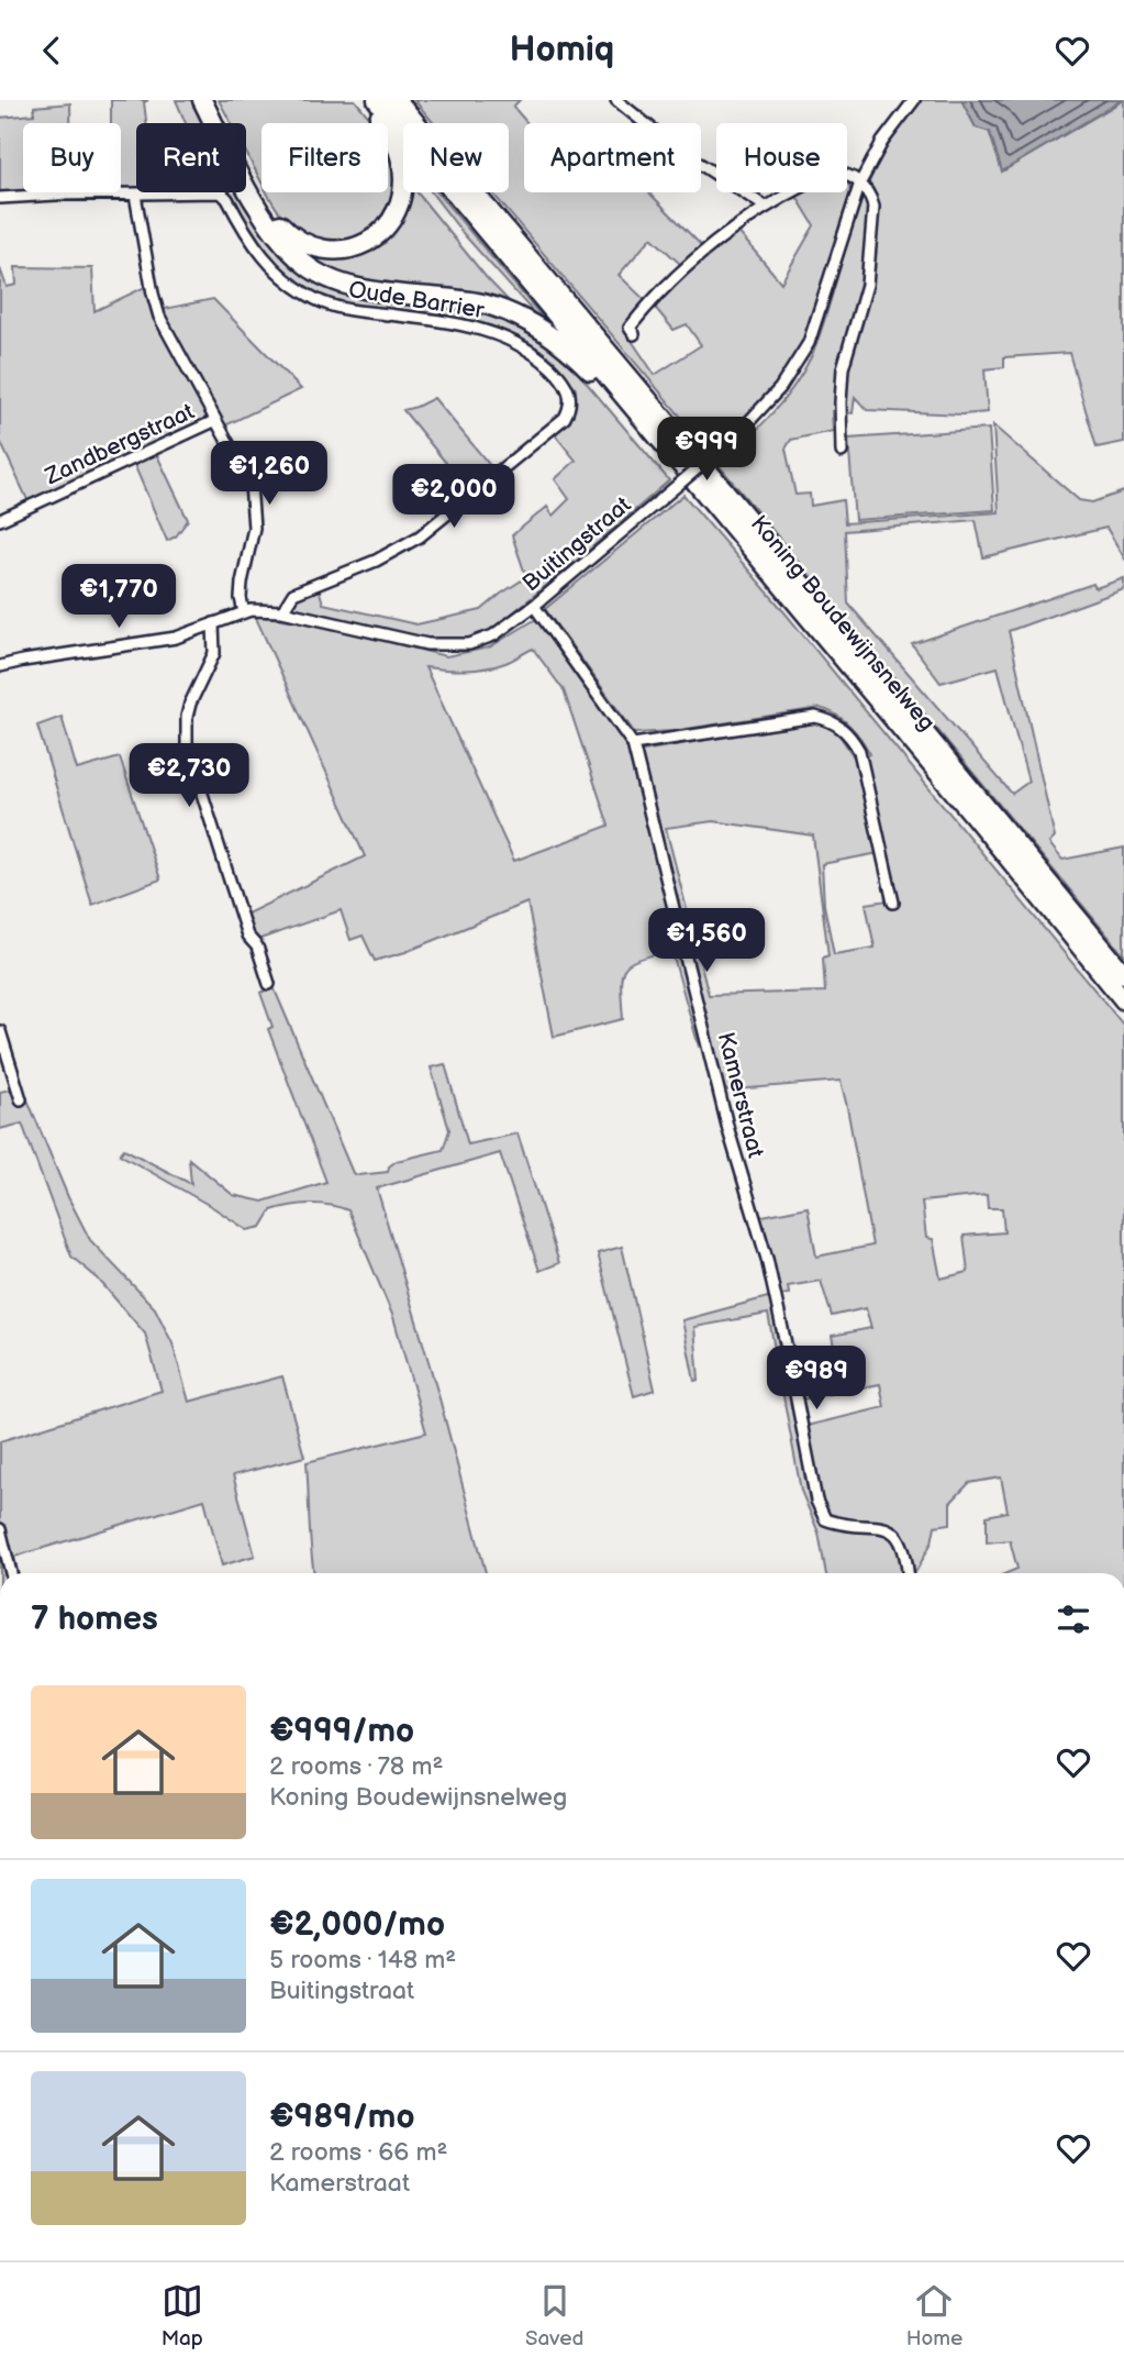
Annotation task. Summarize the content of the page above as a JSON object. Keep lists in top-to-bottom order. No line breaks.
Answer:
{"streets":{"highway":["Koning Boudewijnsnelweg"],"street":["Oude Barrier","Zandbergstraat","Buitingstraat","Kamerstraat"]},"crossings":[["Oude Barrier","Buitingstraat"],["Buitingstraat","Kamerstraat"]],"page":{"header":"Homiq","chip":["Buy","Rent","Filters","New","Apartment","House"],"price":["€999","€1,260","€2,000","€1,770","€2,730","€1,560","€989"],"heading":"7 homes","list":[{"name":"€999/mo","note":"2 rooms · 78 m² · Koning Boudewijnsnelweg"},{"name":"€2,000/mo","note":"5 rooms · 148 m² · Buitingstraat"},{"name":"€989/mo","note":"2 rooms · 66 m² · Kamerstraat"}],"tabs":["Map","Saved","Home"]}}
